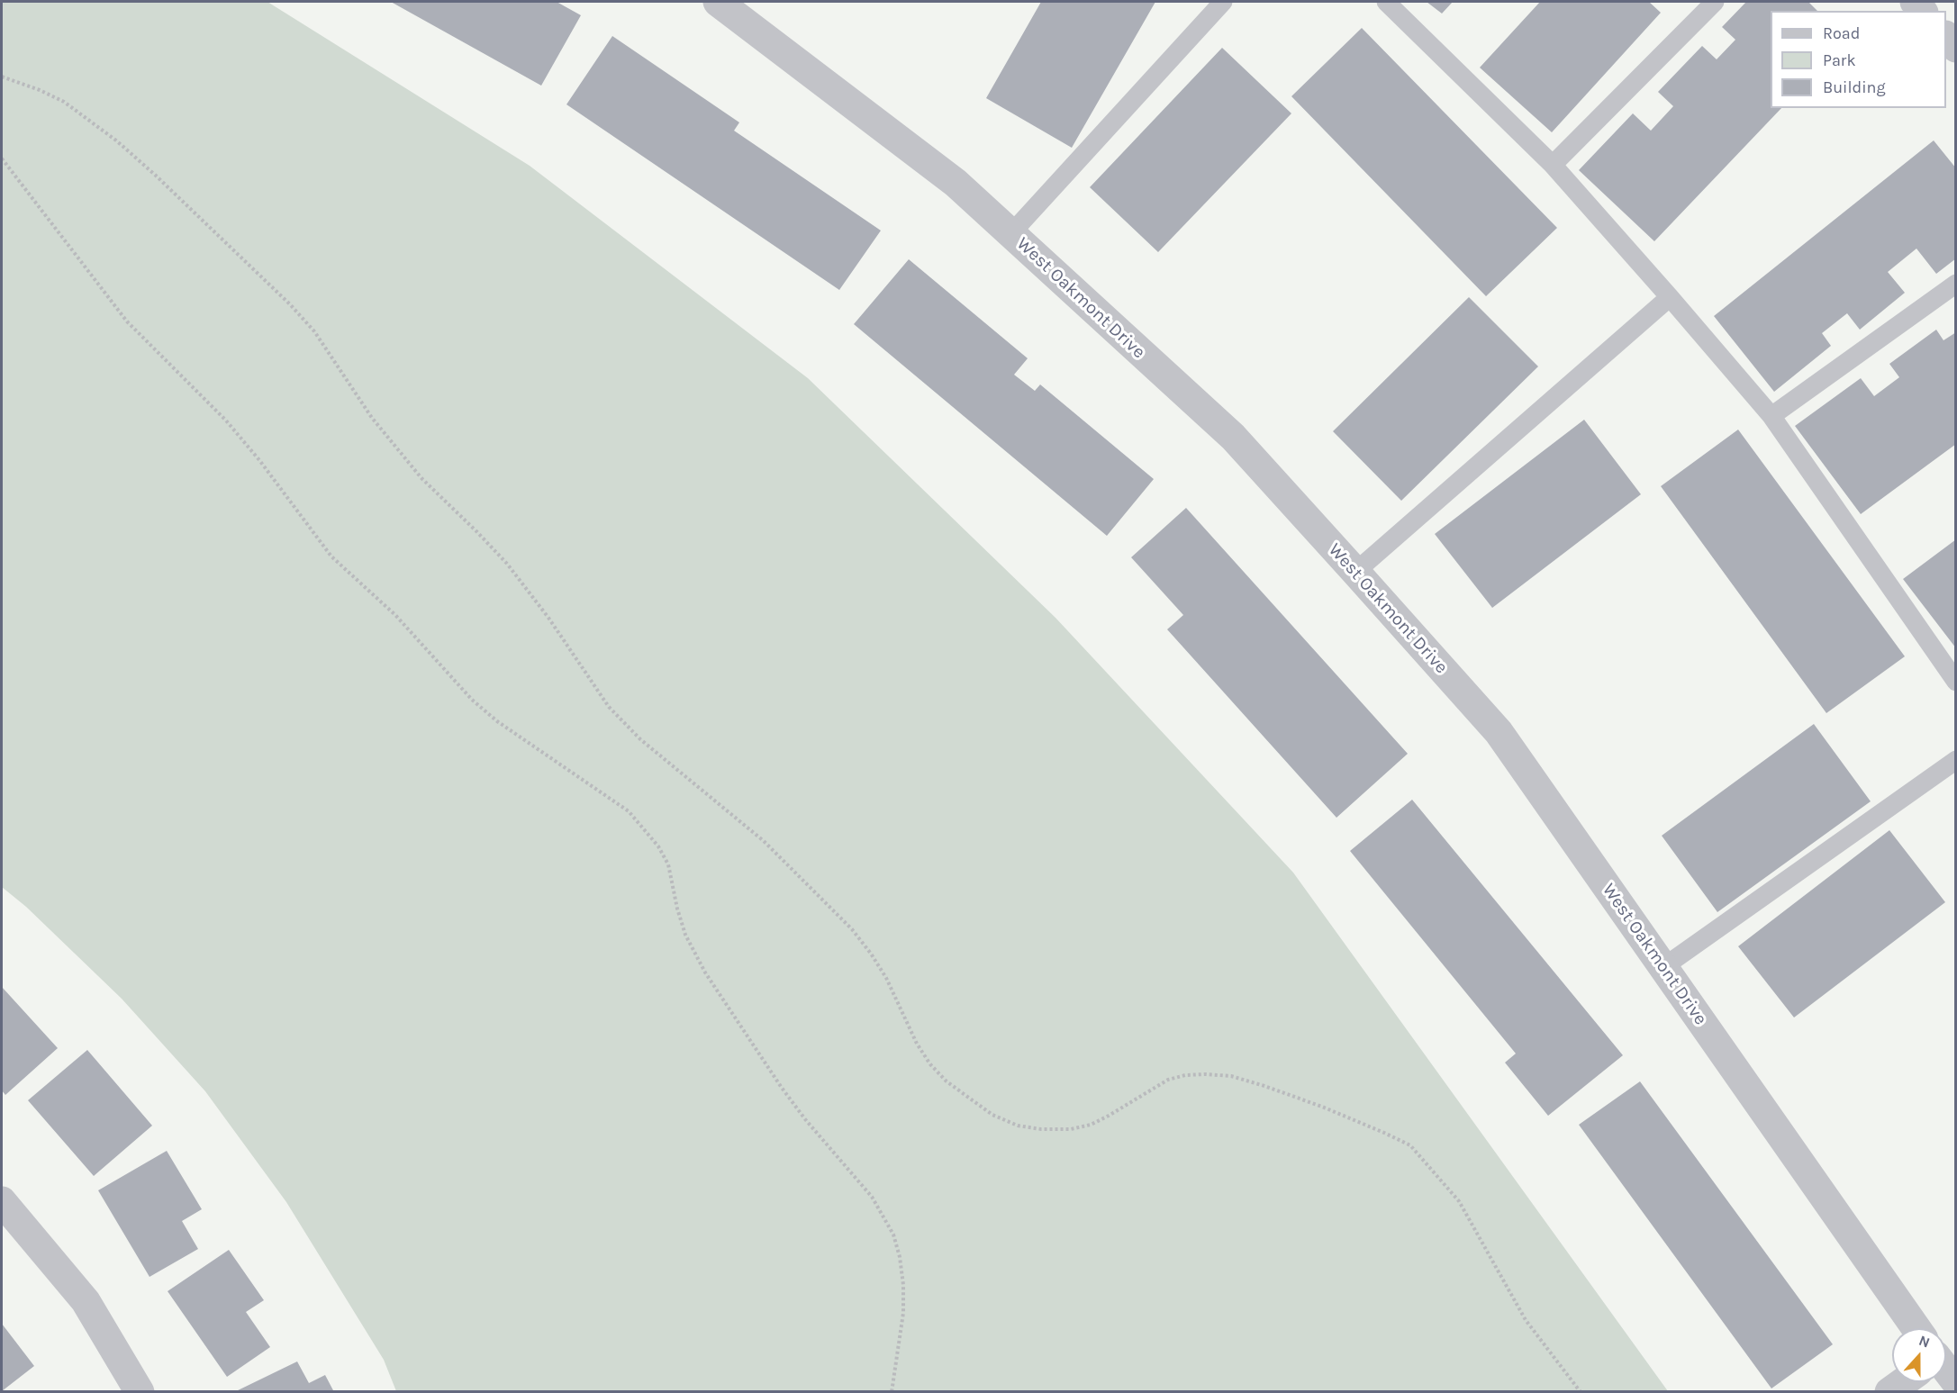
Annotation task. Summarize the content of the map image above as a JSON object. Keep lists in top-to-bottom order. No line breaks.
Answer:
{"streets":{"street":["West Oakmont Drive"]},"legend":["Road","Park","Building"],"north":"top"}
